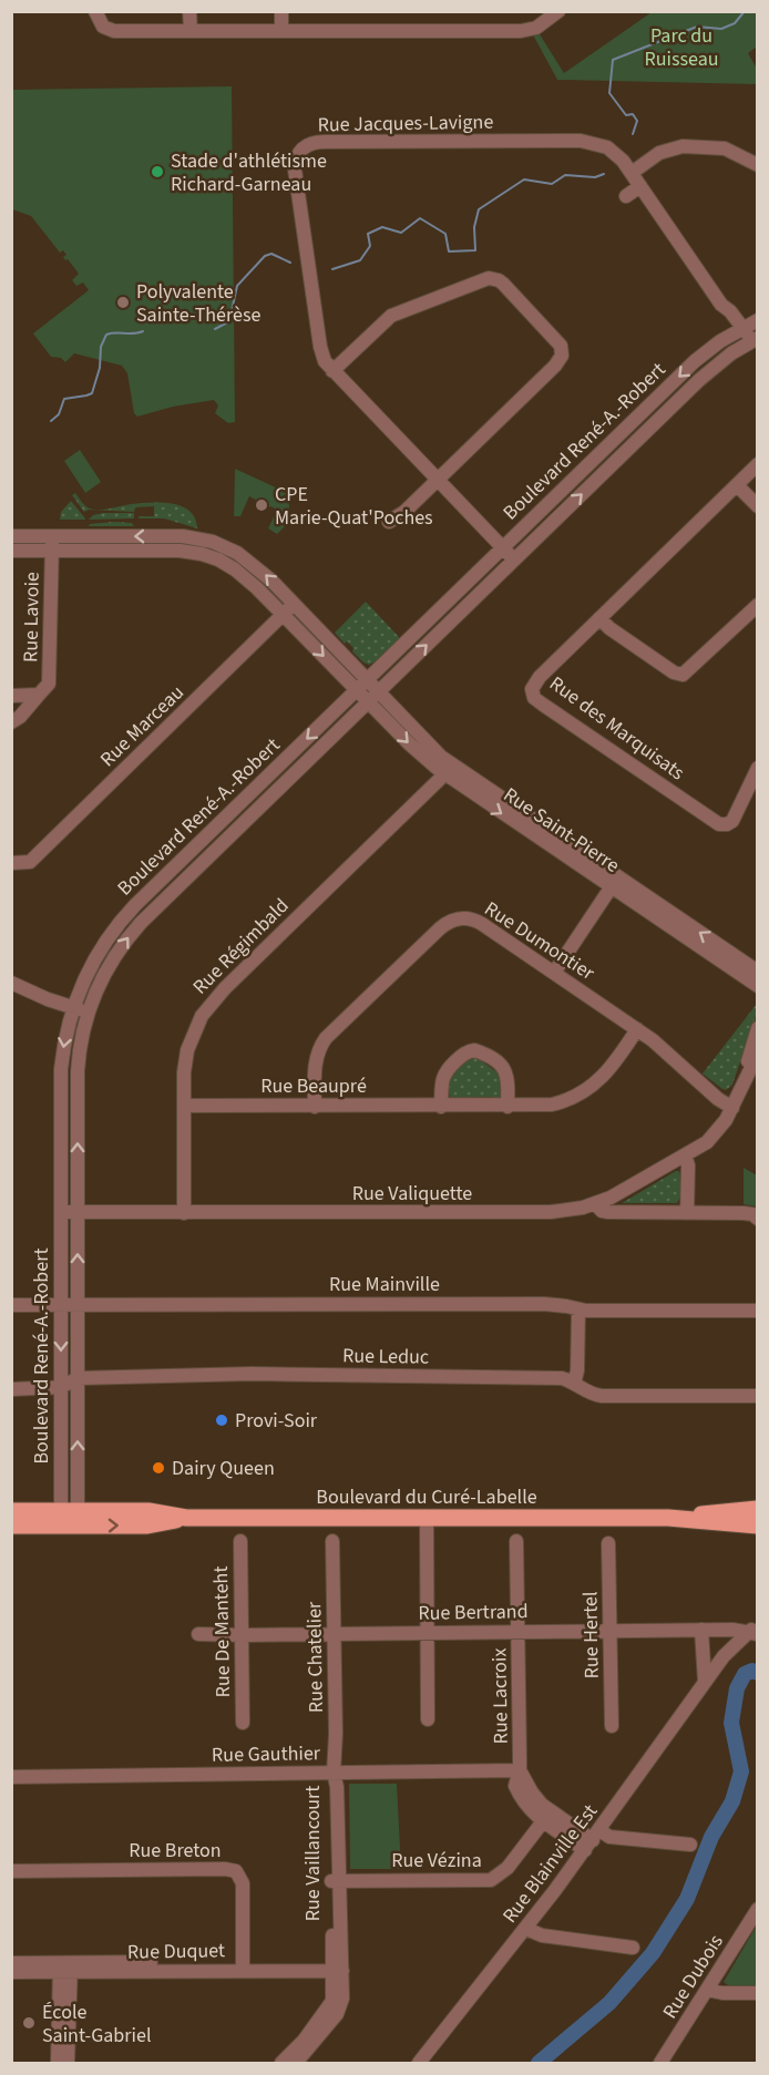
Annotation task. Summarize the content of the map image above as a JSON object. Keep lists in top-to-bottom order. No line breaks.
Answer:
{"streets":{"main road":["Boulevard du Curé-Labelle"],"street":["Rue Jacques-Lavigne","Boulevard René-A.-Robert","Rue Lavoie","Rue Marceau","Rue des Marquisats","Rue Saint-Pierre","Rue Dumontier","Rue Régimbald","Rue Beaupré","Rue Valiquette","Rue Mainville","Rue Leduc","Rue Bertrand","Rue De Manteht","Rue Hertel","Rue Chatelier","Rue Lacroix","Rue Gauthier","Rue Breton","Rue Vaillancourt","Rue Vézina","Rue Blainville Est","Rue Duquet","Rue Dubois"]},"crossings":[["Rue Jacques-Lavigne","Boulevard René-A.-Robert"],["Boulevard René-A.-Robert","Rue Saint-Pierre"],["Boulevard René-A.-Robert","Rue Valiquette"],["Boulevard René-A.-Robert","Rue Mainville"],["Boulevard René-A.-Robert","Rue Leduc"],["Boulevard René-A.-Robert","Boulevard du Curé-Labelle"],["Rue Saint-Pierre","Rue Régimbald"],["Rue Dumontier","Rue Beaupré"],["Rue Dumontier","Rue Valiquette"],["Rue Régimbald","Rue Beaupré"],["Rue Régimbald","Rue Valiquette"],["Rue Bertrand","Rue De Manteht"],["Rue Bertrand","Rue Hertel"],["Rue Bertrand","Rue Chatelier"],["Rue Bertrand","Rue Lacroix"],["Rue Bertrand","Rue Blainville Est"],["Rue Chatelier","Rue Gauthier"],["Rue Chatelier","Rue Vaillancourt"],["Rue Lacroix","Rue Gauthier"],["Rue Lacroix","Rue Vézina"],["Rue Lacroix","Rue Blainville Est"],["Rue Gauthier","Rue Vaillancourt"],["Rue Breton","Rue Duquet"],["Rue Vaillancourt","Rue Vézina"],["Rue Vaillancourt","Rue Duquet"]],"parks":["Parc du Ruisseau"],"places":["Stade d'athlétisme Richard-Garneau","Polyvalente Sainte-Thérèse","CPE Marie-Quat'Poches","Provi-Soir","Dairy Queen","École Saint-Gabriel"]}
